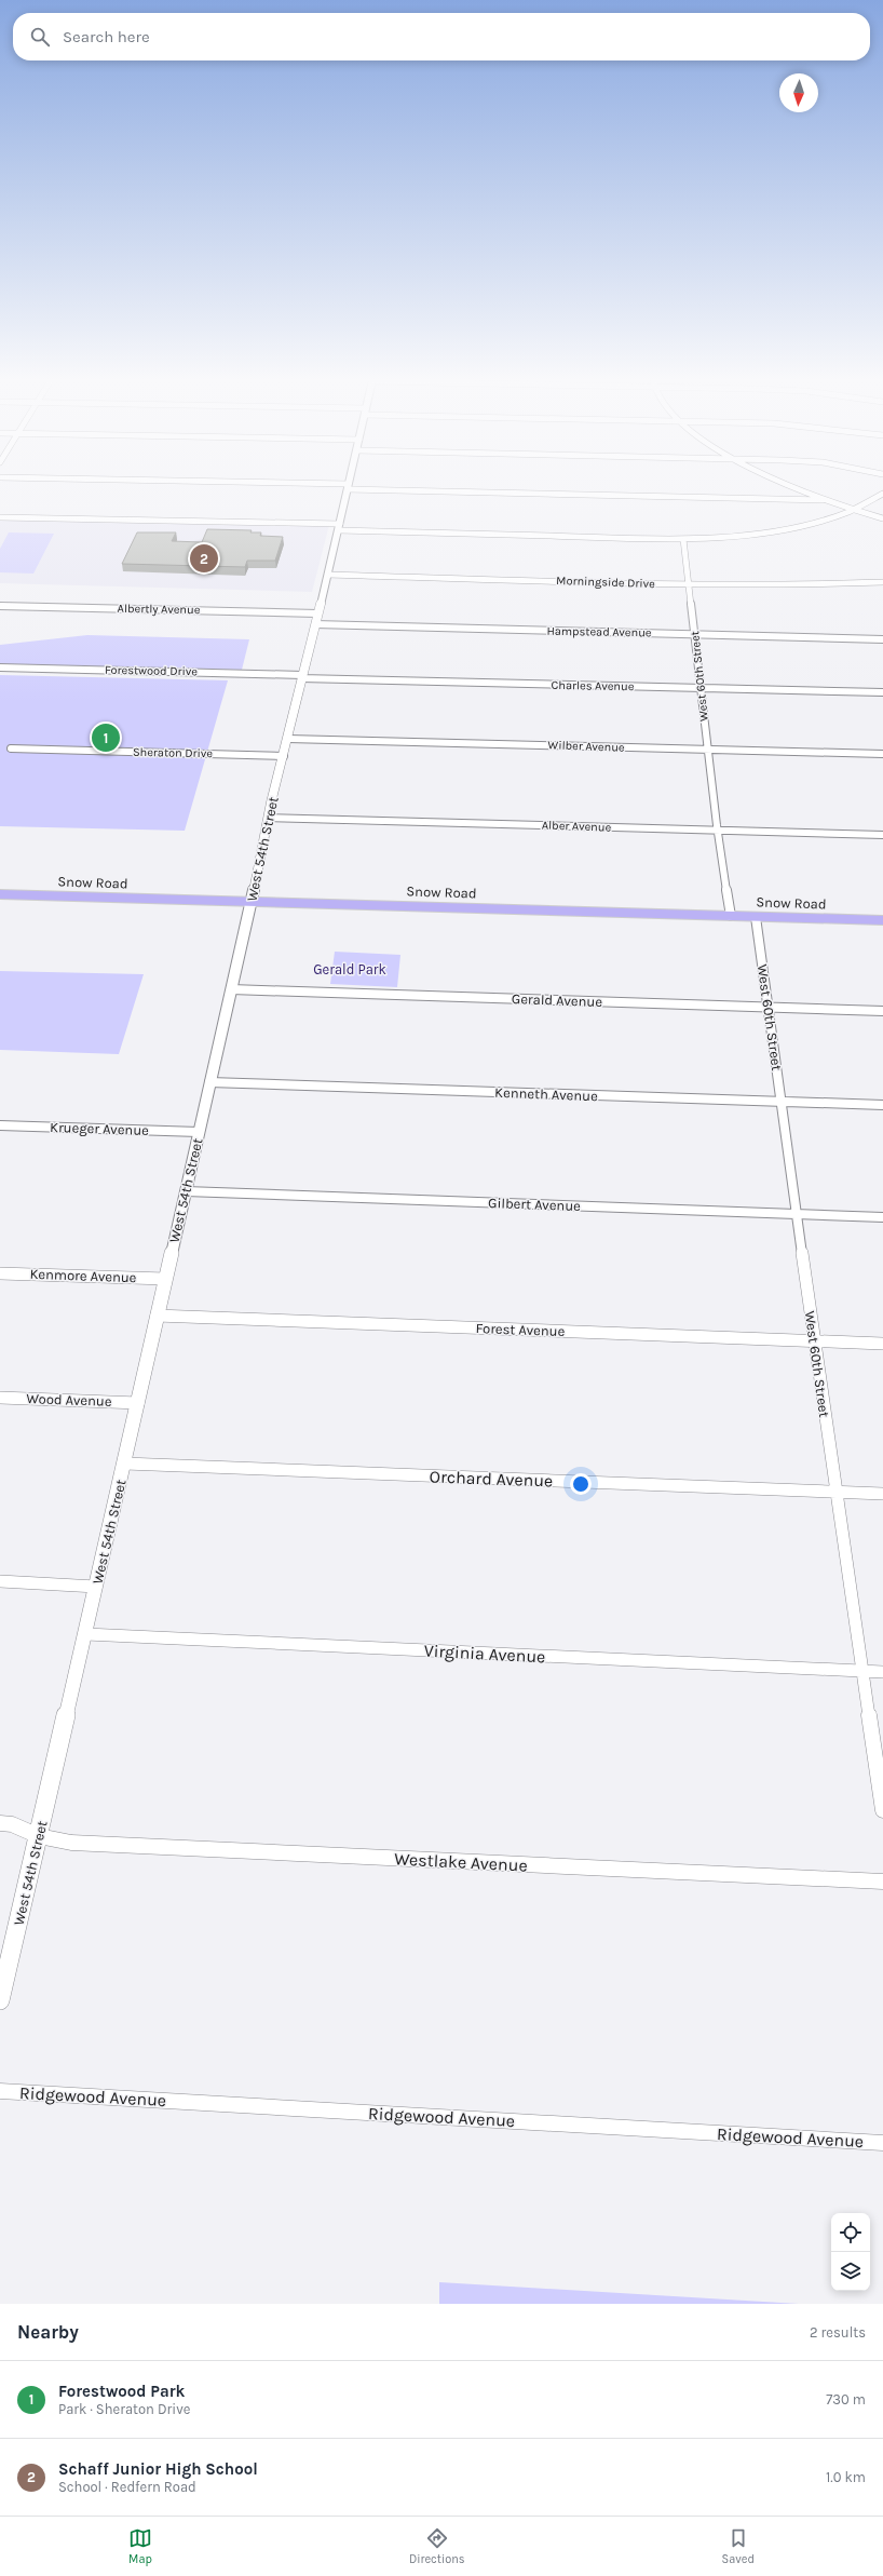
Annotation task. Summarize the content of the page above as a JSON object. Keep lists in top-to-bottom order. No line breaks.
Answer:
{"streets":{"main road":["Snow Road"],"street":["Morningside Drive","Albertly Avenue","Hampstead Avenue","Forestwood Drive","West 60th Street","Charles Avenue","Wilber Avenue","Sheraton Drive","Alber Avenue","West 54th Street","Gerald Avenue","Kenneth Avenue","Krueger Avenue","Gilbert Avenue","Kenmore Avenue","Forest Avenue","Wood Avenue","Orchard Avenue","Virginia Avenue","Westlake Avenue","Ridgewood Avenue"]},"crossings":[["Morningside Drive","West 60th Street"],["Morningside Drive","West 54th Street"],["Albertly Avenue","Hampstead Avenue"],["Albertly Avenue","West 54th Street"],["Hampstead Avenue","West 60th Street"],["Hampstead Avenue","West 54th Street"],["Forestwood Drive","Charles Avenue"],["Forestwood Drive","West 54th Street"],["West 60th Street","Charles Avenue"],["West 60th Street","Wilber Avenue"],["West 60th Street","Alber Avenue"],["West 60th Street","Snow Road"],["West 60th Street","Gerald Avenue"],["West 60th Street","Kenneth Avenue"],["West 60th Street","Gilbert Avenue"],["West 60th Street","Forest Avenue"],["West 60th Street","Orchard Avenue"],["West 60th Street","Virginia Avenue"],["Charles Avenue","West 54th Street"],["Wilber Avenue","West 54th Street"],["Sheraton Drive","West 54th Street"],["Alber Avenue","West 54th Street"],["West 54th Street","Snow Road"],["West 54th Street","Gerald Avenue"],["West 54th Street","Kenneth Avenue"],["West 54th Street","Krueger Avenue"],["West 54th Street","Gilbert Avenue"],["West 54th Street","Kenmore Avenue"],["West 54th Street","Forest Avenue"],["West 54th Street","Wood Avenue"],["West 54th Street","Orchard Avenue"],["West 54th Street","Virginia Avenue"],["West 54th Street","Westlake Avenue"]],"parks":["Gerald Park"],"north":"bottom","page":{"search":"Search here","pins":["2","1"],"heading":["Nearby","2 results"],"list":[{"mark":"1","name":"Forestwood Park","note":"Park · Sheraton Drive","value":"730 m"},{"mark":"2","name":"Schaff Junior High School","note":"School · Redfern Road","value":"1.0 km"}],"nav":["Map","Directions","Saved"]}}
